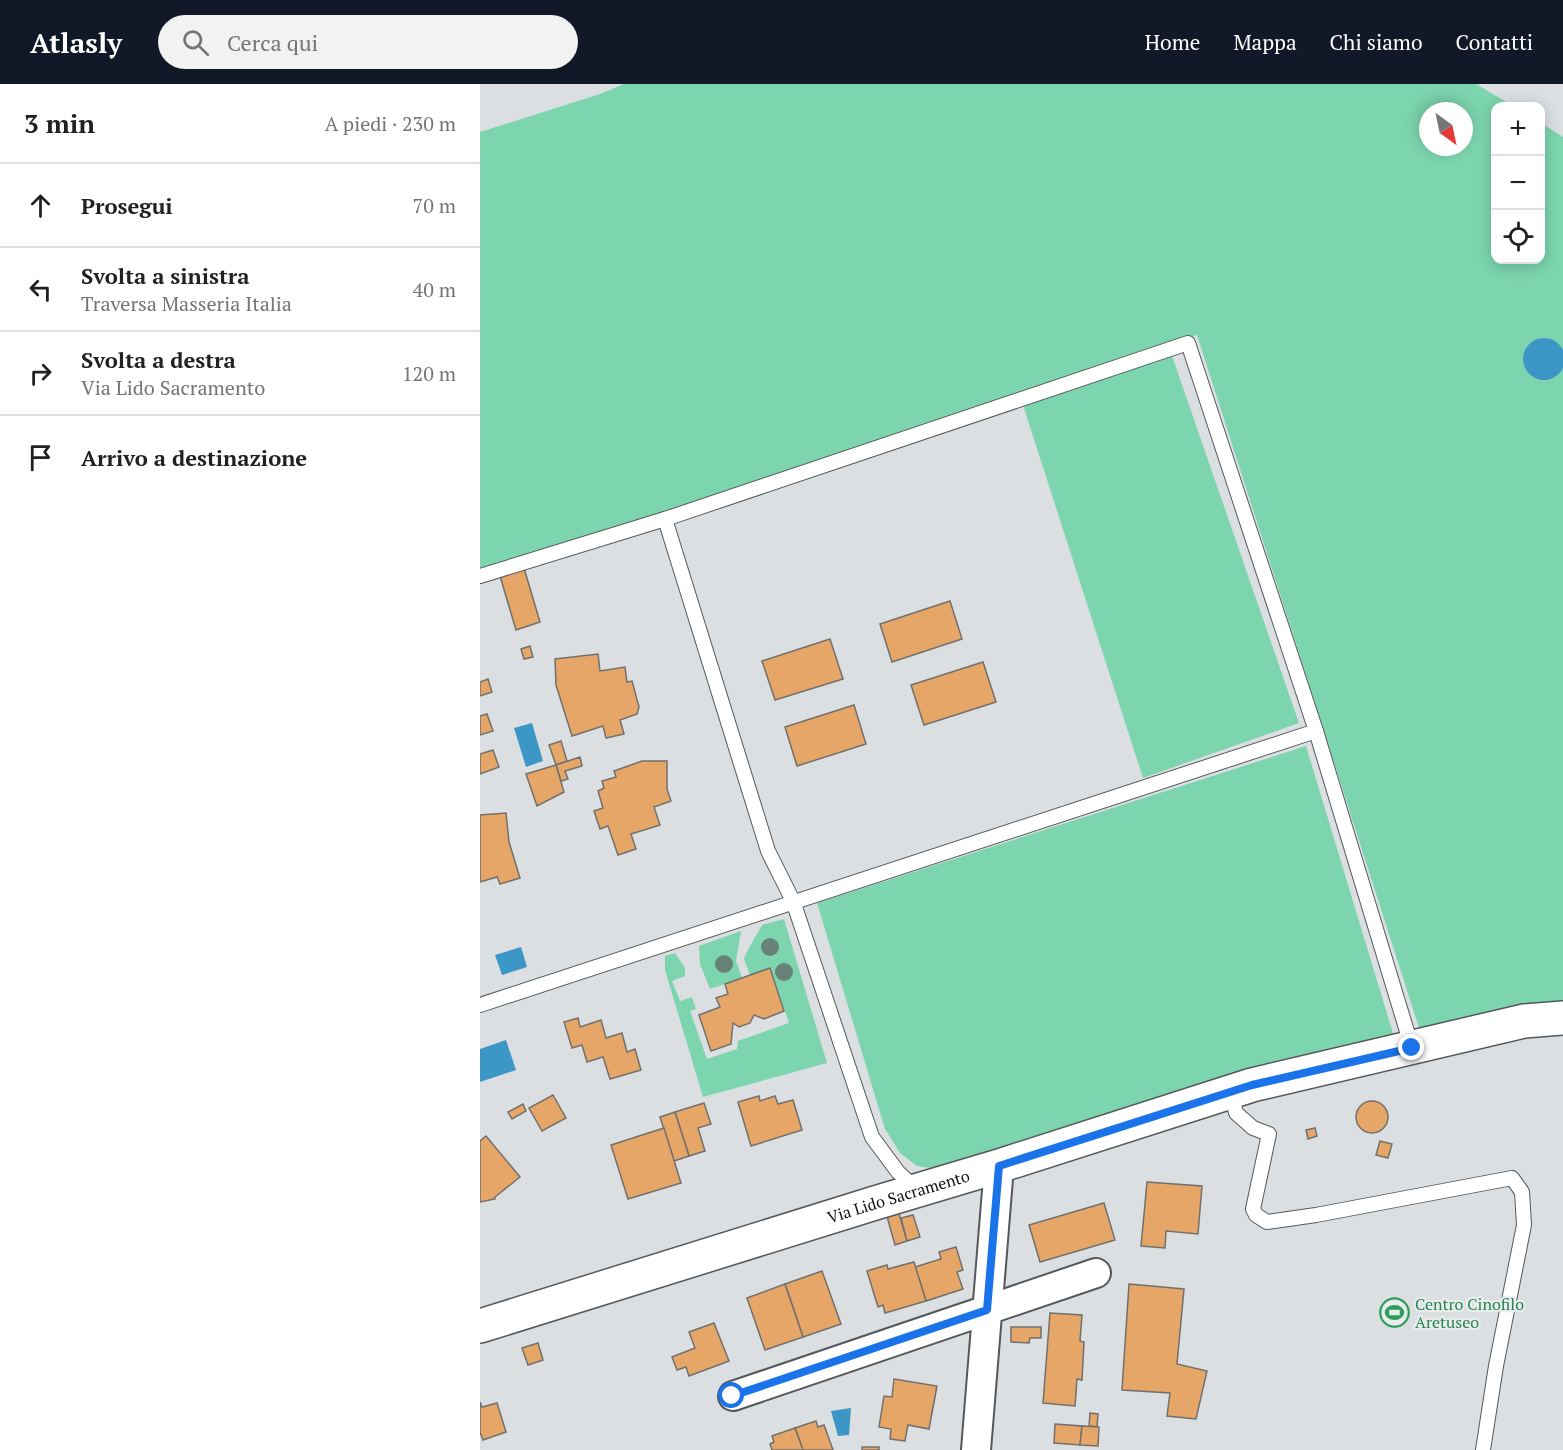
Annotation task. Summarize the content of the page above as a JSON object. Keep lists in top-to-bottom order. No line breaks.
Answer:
{"streets":{"street":["Via Lido Sacramento"]},"places":{"sports":["Centro Cinofilo Aretuseo"]},"north":"bottom right","page":{"header":"Atlasly","search":"Cerca qui","nav":["Home","Mappa","Chi siamo","Contatti"],"heading":["3 min","A piedi · 230 m"],"map_buttons":["+","−"],"list":[["Prosegui","70 m"],["Svolta a sinistra","Traversa Masseria Italia","40 m"],["Svolta a destra","Via Lido Sacramento","120 m"],"Arrivo a destinazione"]}}
